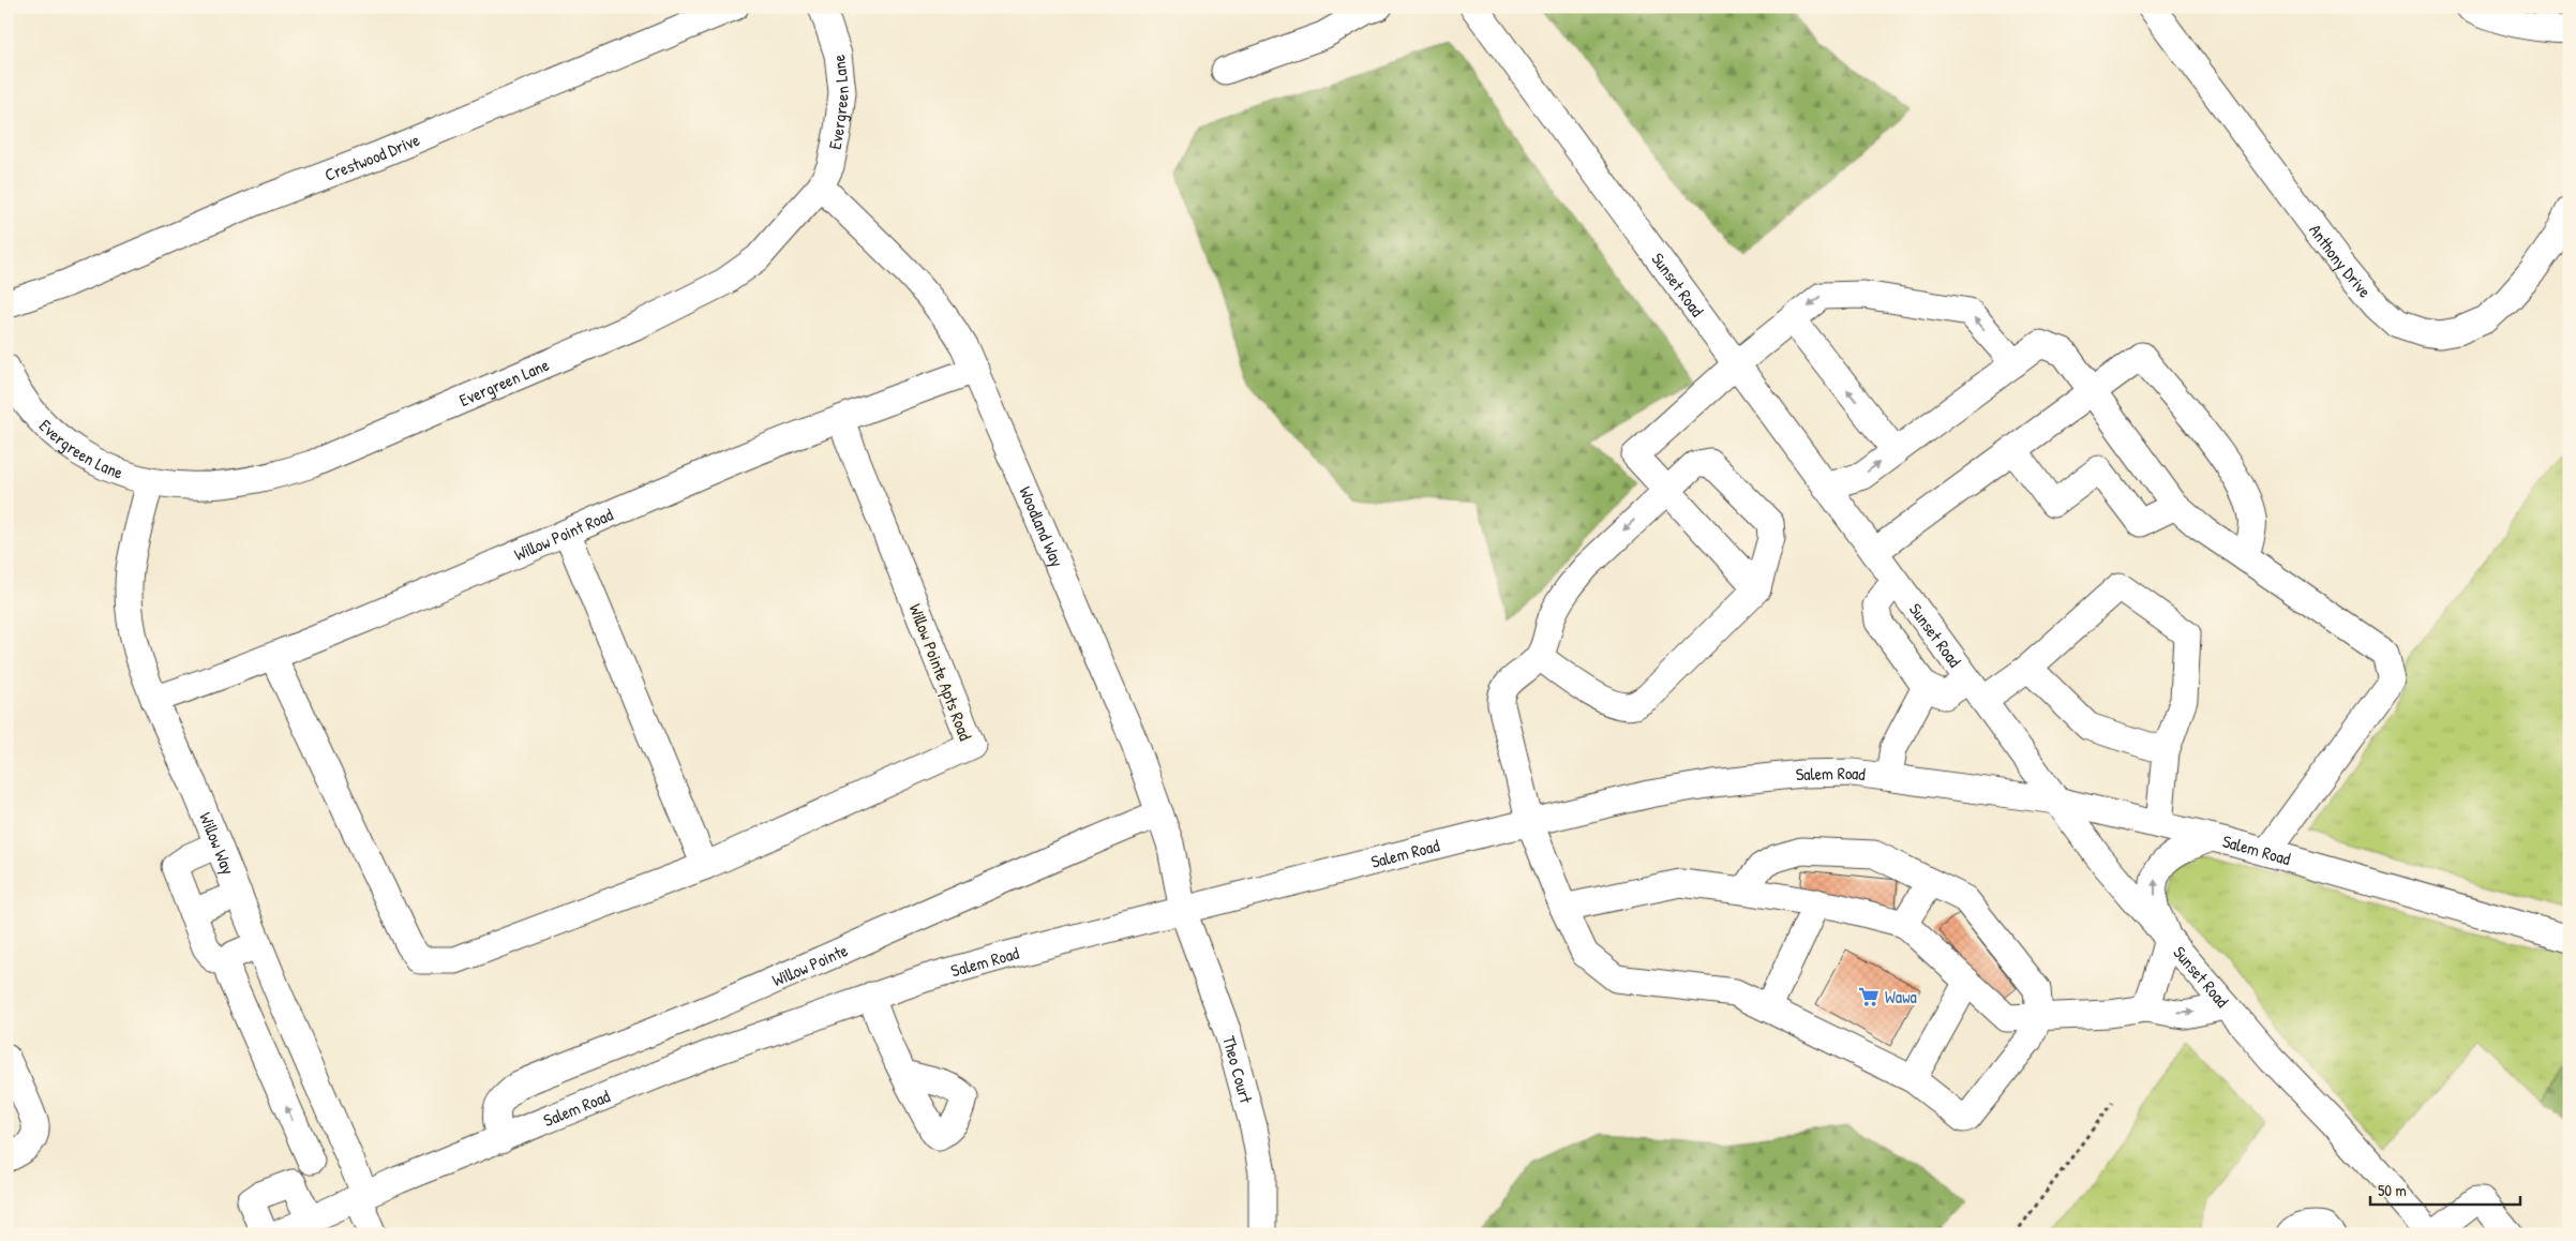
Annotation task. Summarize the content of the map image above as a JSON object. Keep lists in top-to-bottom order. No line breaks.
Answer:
{"streets":{"street":["Evergreen Lane","Crestwood Drive","Anthony Drive","Sunset Road","Woodland Way","Willow Point Road","Willow Pointe Apts Road","Salem Road","Willow Way","Willow Pointe","Theo Court"]},"crossings":[["Evergreen Lane","Woodland Way"],["Evergreen Lane","Willow Way"],["Sunset Road","Salem Road"],["Woodland Way","Willow Point Road"],["Woodland Way","Salem Road"],["Woodland Way","Willow Pointe"],["Woodland Way","Theo Court"],["Willow Point Road","Willow Pointe Apts Road"],["Willow Point Road","Willow Way"],["Salem Road","Willow Way"],["Salem Road","Willow Pointe"],["Salem Road","Theo Court"]],"places":{"supermarket":["Wawa"]},"scale_bar":"50 m"}
